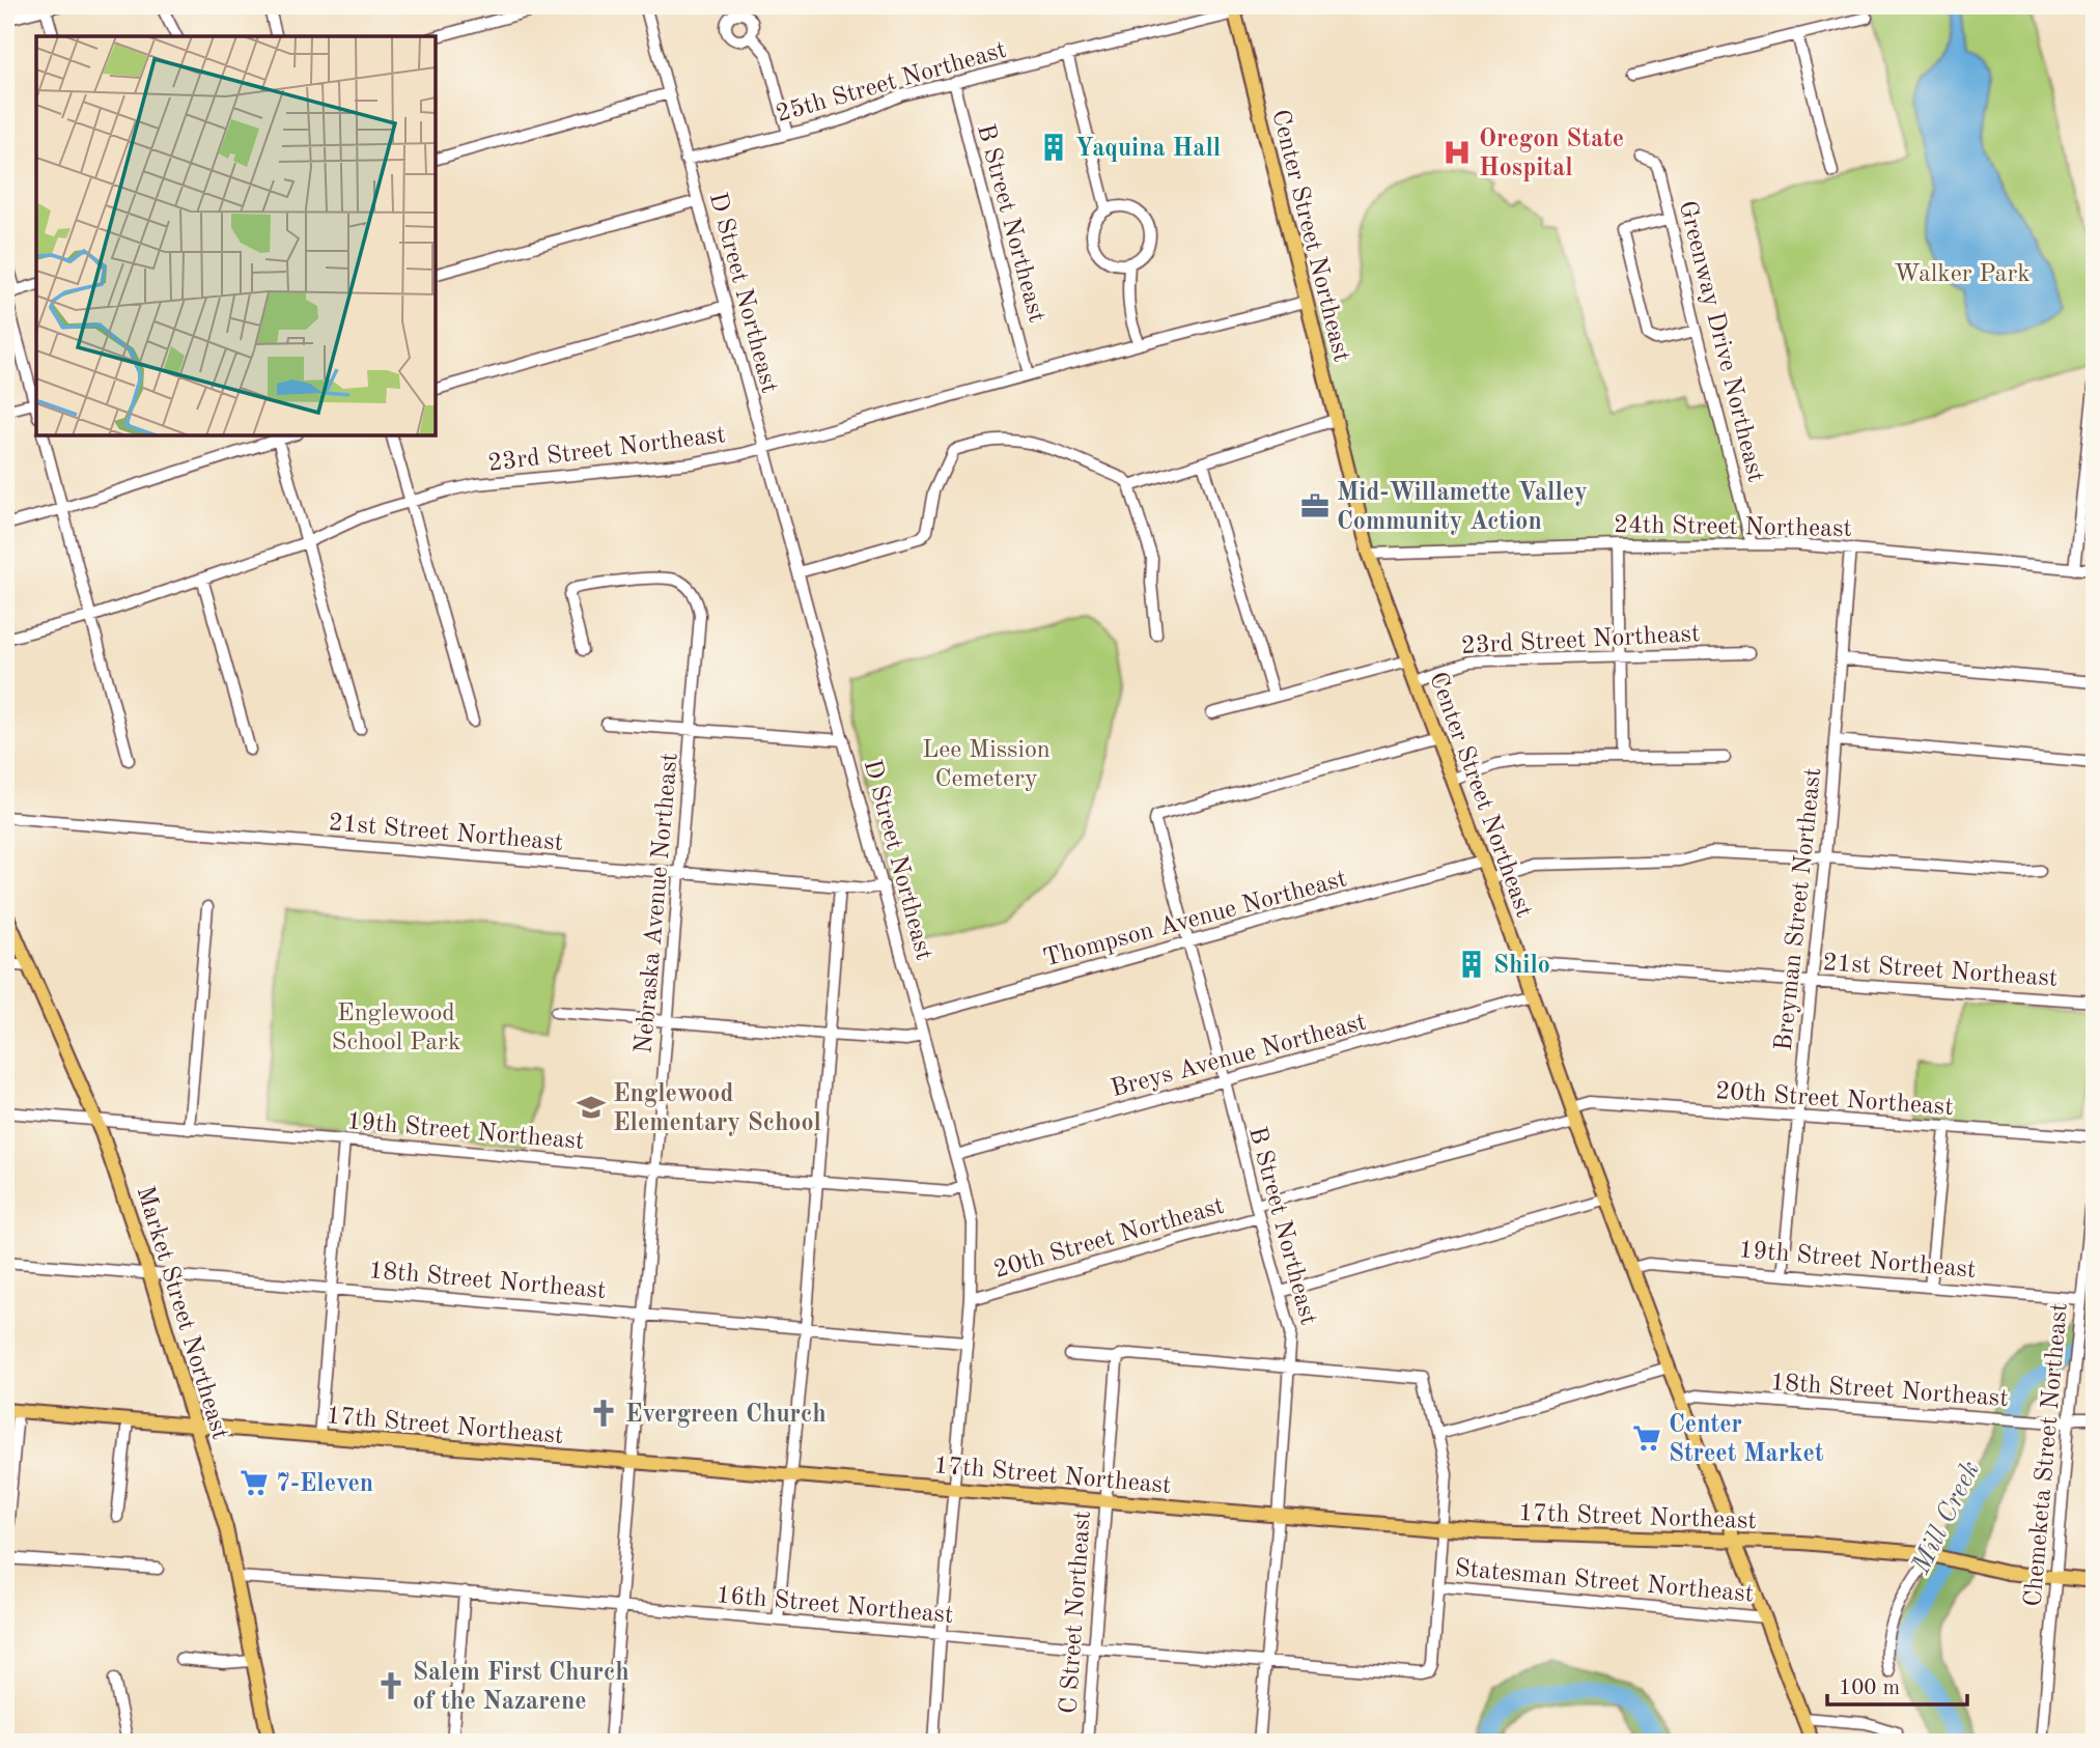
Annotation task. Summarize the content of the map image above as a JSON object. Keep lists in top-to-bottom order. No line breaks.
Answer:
{"streets":{"main road":["Center Street Northeast","Market Street Northeast","17th Street Northeast"],"street":["25th Street Northeast","B Street Northeast","D Street Northeast","Greenway Drive Northeast","23rd Street Northeast","24th Street Northeast","21st Street Northeast","Nebraska Avenue Northeast","Breyman Street Northeast","Thompson Avenue Northeast","Breys Avenue Northeast","20th Street Northeast","19th Street Northeast","18th Street Northeast","Chemeketa Street Northeast","Statesman Street Northeast","16th Street Northeast","C Street Northeast"]},"crossings":[["25th Street Northeast","B Street Northeast"],["25th Street Northeast","Center Street Northeast"],["25th Street Northeast","D Street Northeast"],["B Street Northeast","Center Street Northeast"],["B Street Northeast","23rd Street Northeast"],["B Street Northeast","Thompson Avenue Northeast"],["B Street Northeast","Breys Avenue Northeast"],["B Street Northeast","20th Street Northeast"],["B Street Northeast","17th Street Northeast"],["B Street Northeast","16th Street Northeast"],["Center Street Northeast","23rd Street Northeast"],["Center Street Northeast","24th Street Northeast"],["Center Street Northeast","21st Street Northeast"],["Center Street Northeast","Thompson Avenue Northeast"],["Center Street Northeast","Breys Avenue Northeast"],["Center Street Northeast","20th Street Northeast"],["Center Street Northeast","19th Street Northeast"],["Center Street Northeast","18th Street Northeast"],["Center Street Northeast","17th Street Northeast"],["Center Street Northeast","Statesman Street Northeast"],["D Street Northeast","23rd Street Northeast"],["D Street Northeast","21st Street Northeast"],["D Street Northeast","Thompson Avenue Northeast"],["D Street Northeast","Breys Avenue Northeast"],["D Street Northeast","20th Street Northeast"],["D Street Northeast","19th Street Northeast"],["D Street Northeast","18th Street Northeast"],["D Street Northeast","17th Street Northeast"],["D Street Northeast","16th Street Northeast"],["Greenway Drive Northeast","24th Street Northeast"],["24th Street Northeast","Breyman Street Northeast"],["21st Street Northeast","Nebraska Avenue Northeast"],["21st Street Northeast","Breyman Street Northeast"],["Nebraska Avenue Northeast","19th Street Northeast"],["Nebraska Avenue Northeast","18th Street Northeast"],["Nebraska Avenue Northeast","17th Street Northeast"],["Nebraska Avenue Northeast","16th Street Northeast"],["Breyman Street Northeast","20th Street Northeast"],["Breyman Street Northeast","19th Street Northeast"],["19th Street Northeast","Market Street Northeast"],["19th Street Northeast","Chemeketa Street Northeast"],["18th Street Northeast","Market Street Northeast"],["18th Street Northeast","Chemeketa Street Northeast"],["Market Street Northeast","17th Street Northeast"],["Market Street Northeast","16th Street Northeast"],["17th Street Northeast","Chemeketa Street Northeast"],["17th Street Northeast","C Street Northeast"],["Statesman Street Northeast","16th Street Northeast"],["16th Street Northeast","C Street Northeast"]],"water":["Mill Creek"],"parks":["Walker Park","Lee Mission Cemetery","Englewood School Park"],"places":{"building":["Yaquina Hall","Shilo"],"hospital":["Oregon State Hospital"],"office":["Mid-Willamette Valley Community Action"],"school or university":["Englewood Elementary School"],"church":["Evergreen Church","Salem First Church of the Nazarene"],"supermarket":["Center Street Market","7-Eleven"]},"scale_bar":"100 m"}
